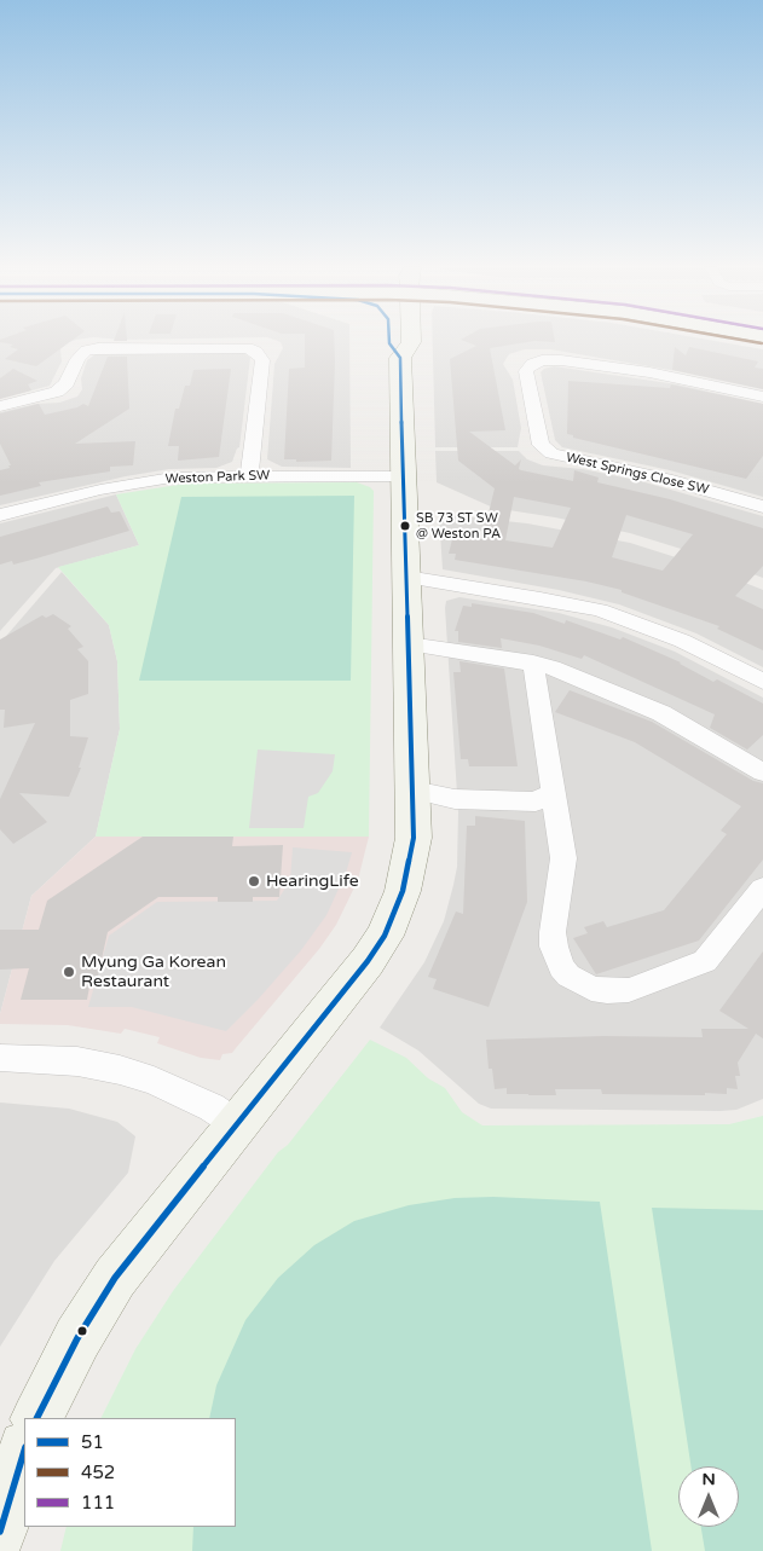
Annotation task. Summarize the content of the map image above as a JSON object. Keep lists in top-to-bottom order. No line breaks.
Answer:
{"streets":{"street":["West Springs Close SW","Weston Park SW"]},"places":["SB 73 ST SW @ Weston PA","HearingLife","Myung Ga Korean Restaurant"],"lines":["transit line 51","transit line 452"],"legend":["51","452","111"],"north":"top"}
